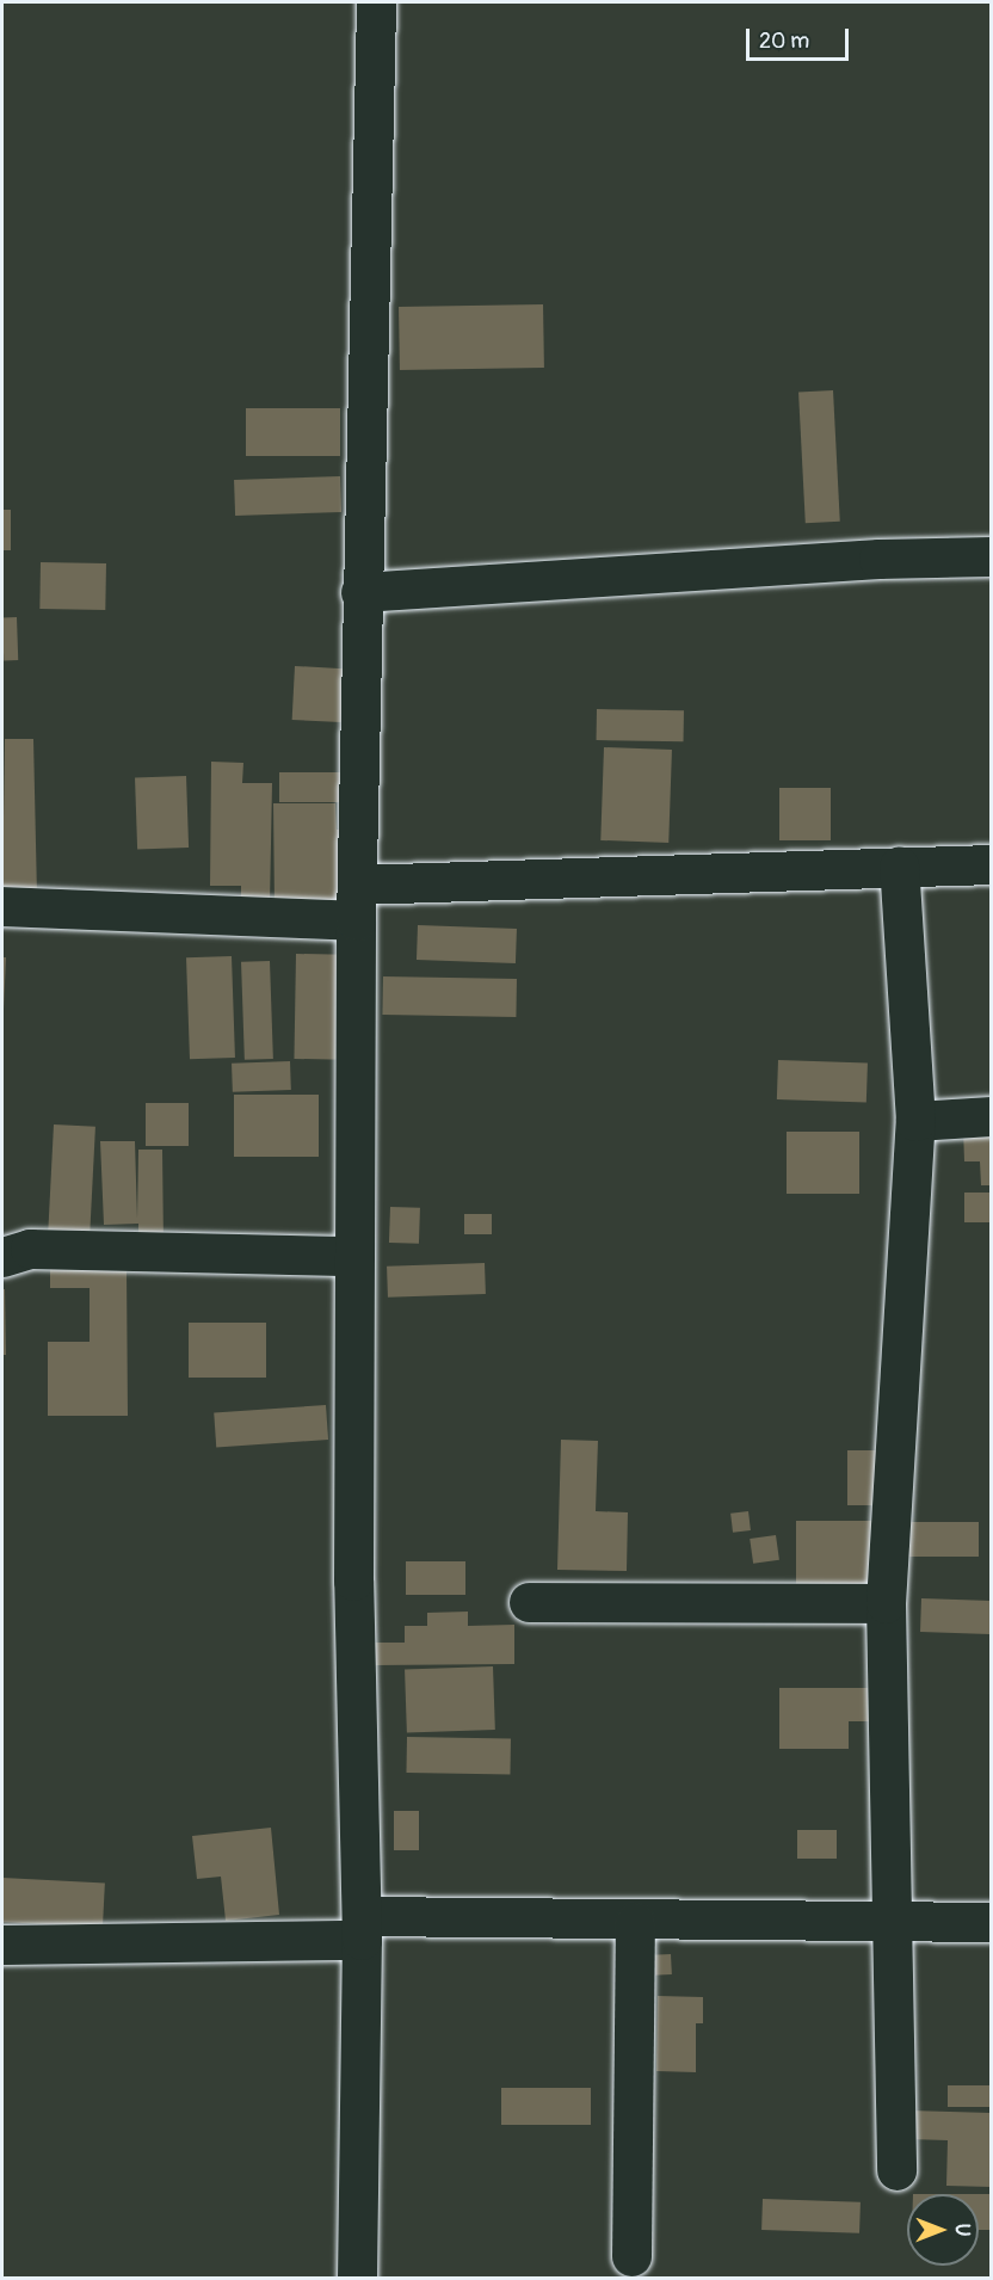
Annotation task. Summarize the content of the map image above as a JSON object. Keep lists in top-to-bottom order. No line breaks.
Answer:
{"scale_bar":"20 m","north":"right"}
